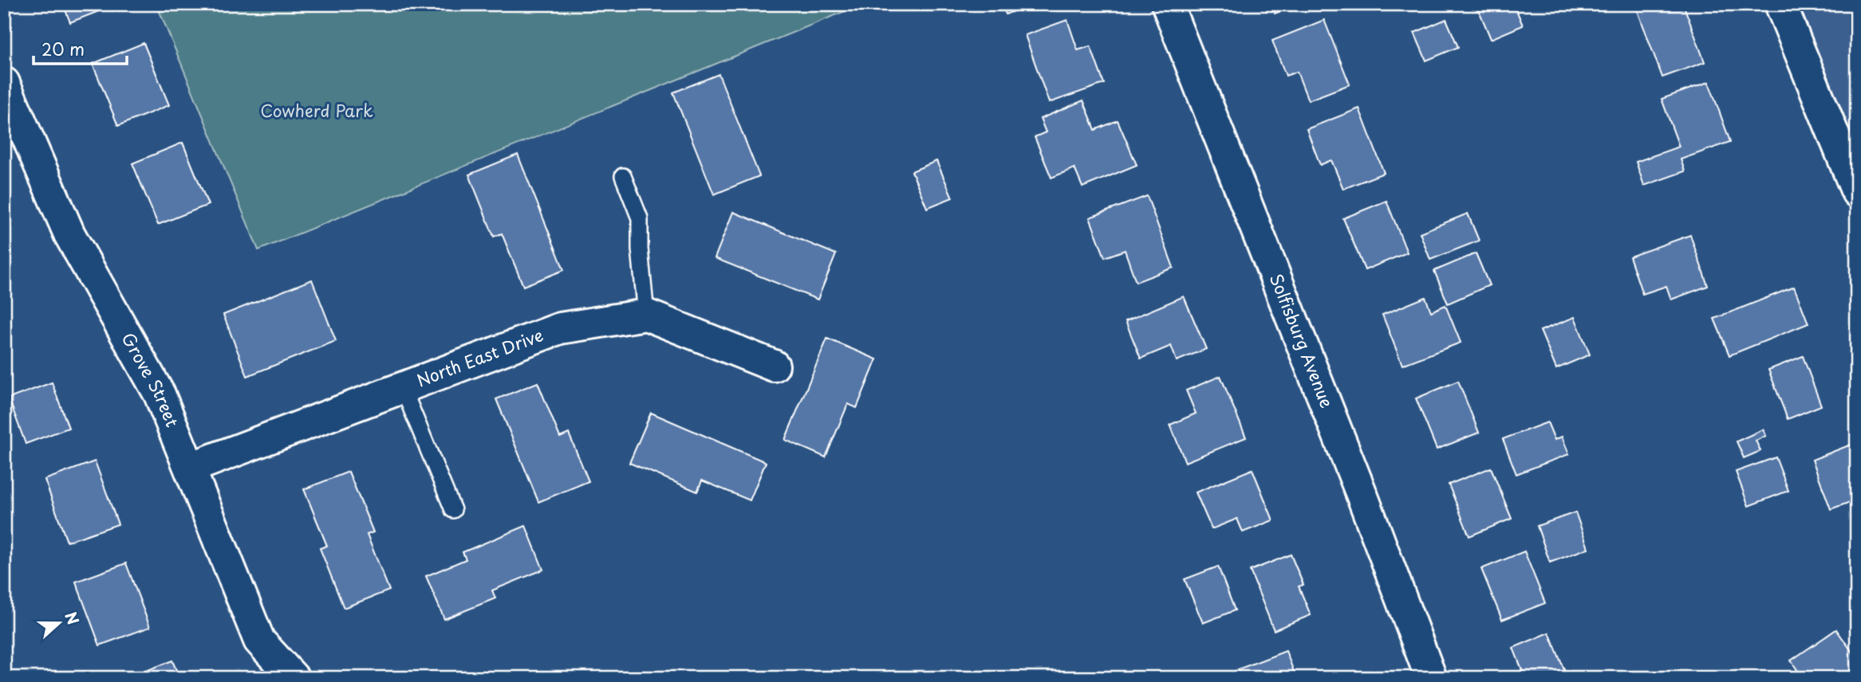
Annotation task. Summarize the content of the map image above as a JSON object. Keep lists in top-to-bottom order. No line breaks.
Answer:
{"streets":{"street":["Solfisburg Avenue","North East Drive","Grove Street"]},"crossings":[["North East Drive","Grove Street"]],"parks":["Cowherd Park"],"scale_bar":"20 m","north":"right"}
